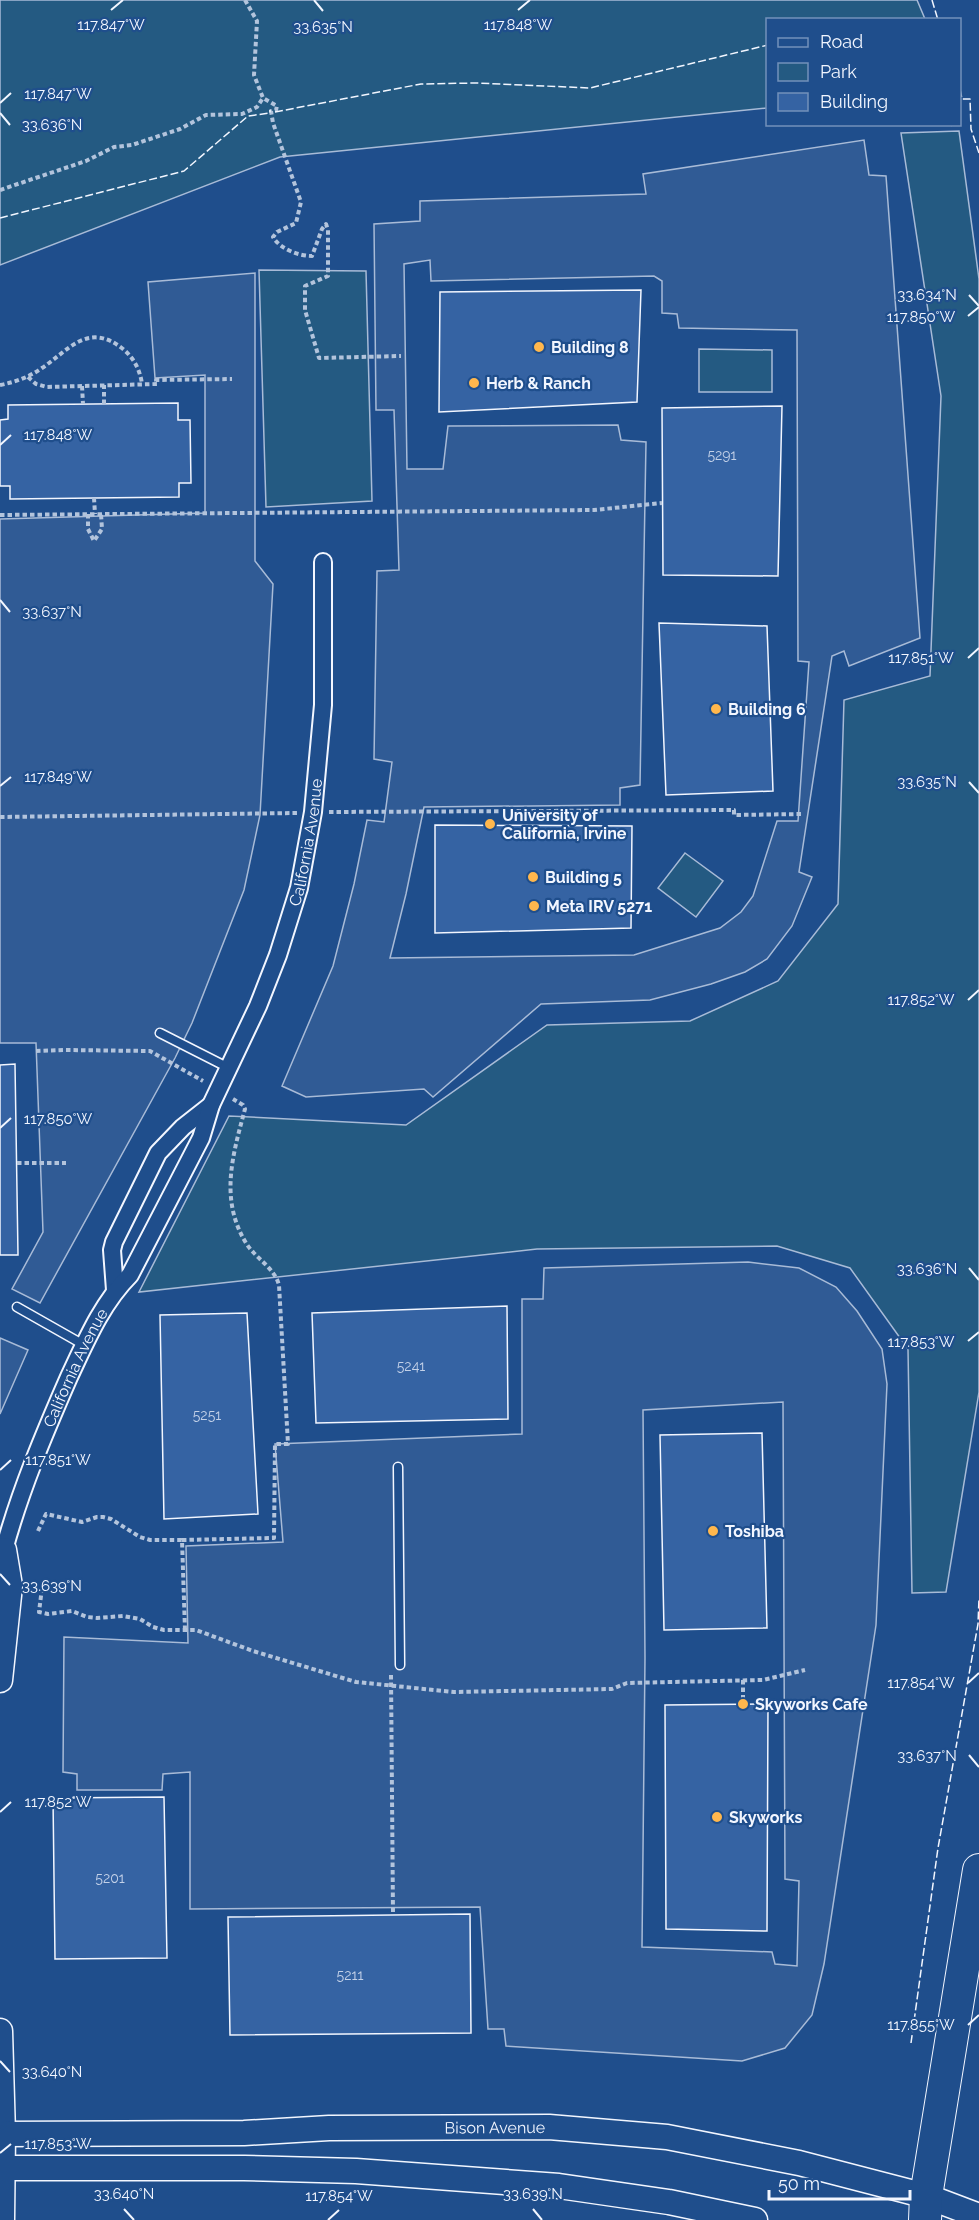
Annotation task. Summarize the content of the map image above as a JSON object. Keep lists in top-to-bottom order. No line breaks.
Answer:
{"streets":{"main road":["California Avenue","Bison Avenue"]},"places":["Building 8","Herb & Ranch","Building 6","University of California, Irvine","Building 5","Meta IRV 5271","Toshiba","Skyworks Cafe","Skyworks"],"house_numbers":["5291","5241","5251","5201","5211"],"legend":["Road","Park","Building"],"scale_bar":"50 m","coordinates":["117.848°W","117.847°W","33.635°N","33.636°N","33.634°N","117.850°W","33.637°N","117.851°W","117.849°W","117.852°W","117.853°W","33.639°N","117.854°W","117.855°W","33.640°N"]}
